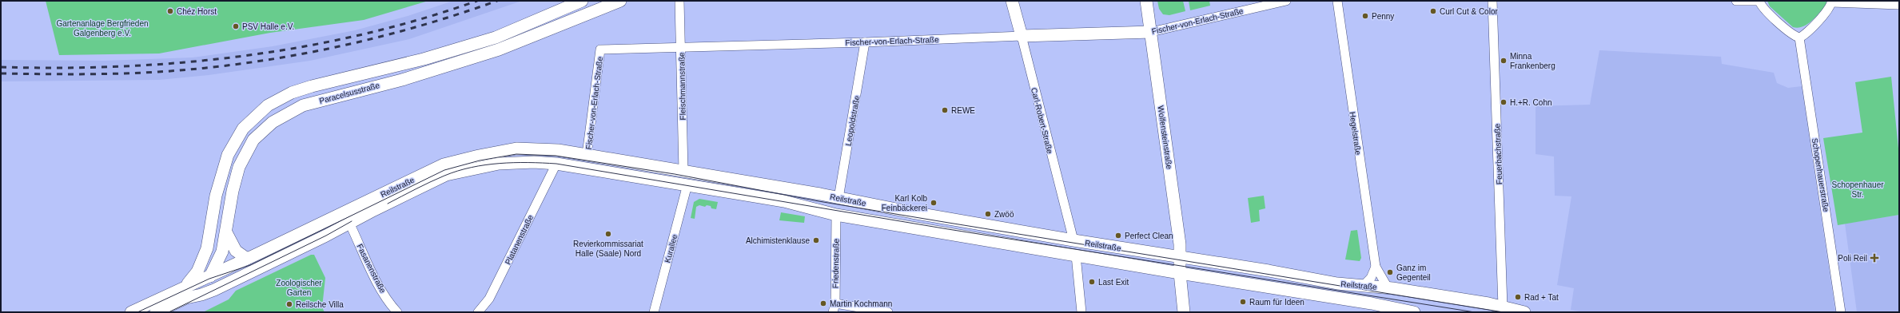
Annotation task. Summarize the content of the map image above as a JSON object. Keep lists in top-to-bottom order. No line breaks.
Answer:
{"streets":{"street":["Fischer-von-Erlach-Straße","Fleischmannstraße","Paracelsusstraße","Leopoldstraße","Carl-Robert-Straße","Hegelstraße","Wolfensteinstraße","Feuerbachstraße","Schopenhauerstraße","Reilstraße","Platanenstraße","Kurallee","Friedenstraße","Fasanenstraße"]},"crossings":[["Fischer-von-Erlach-Straße","Fleischmannstraße"],["Fischer-von-Erlach-Straße","Leopoldstraße"],["Fischer-von-Erlach-Straße","Carl-Robert-Straße"],["Fischer-von-Erlach-Straße","Wolfensteinstraße"],["Fischer-von-Erlach-Straße","Reilstraße"],["Fleischmannstraße","Reilstraße"],["Paracelsusstraße","Reilstraße"],["Leopoldstraße","Reilstraße"],["Carl-Robert-Straße","Reilstraße"],["Hegelstraße","Reilstraße"],["Wolfensteinstraße","Reilstraße"],["Feuerbachstraße","Reilstraße"],["Reilstraße","Platanenstraße"],["Reilstraße","Kurallee"],["Reilstraße","Friedenstraße"],["Reilstraße","Fasanenstraße"]],"parks":["Gartenanlage Bergfrieden Galgenberg e.V.","Schopenhauer Str.","Zoologischer Garten"],"places":{"other":["Chéz Horst","Curl Cut & Color","Penny","PSV Halle e.V.","Minna Frankenberg","H.+R. Cohn","REWE","Karl Kolb Feinbäckerei","Zwöö","Revierkommissariat Halle (Saale) Nord","Perfect Clean","Alchimistenklause","Ganz im Gegenteil","Last Exit","Rad + Tat","Raum für Ideen","Martin Kochmann","Reilsche Villa"],"health":["Poli Reil"]}}
